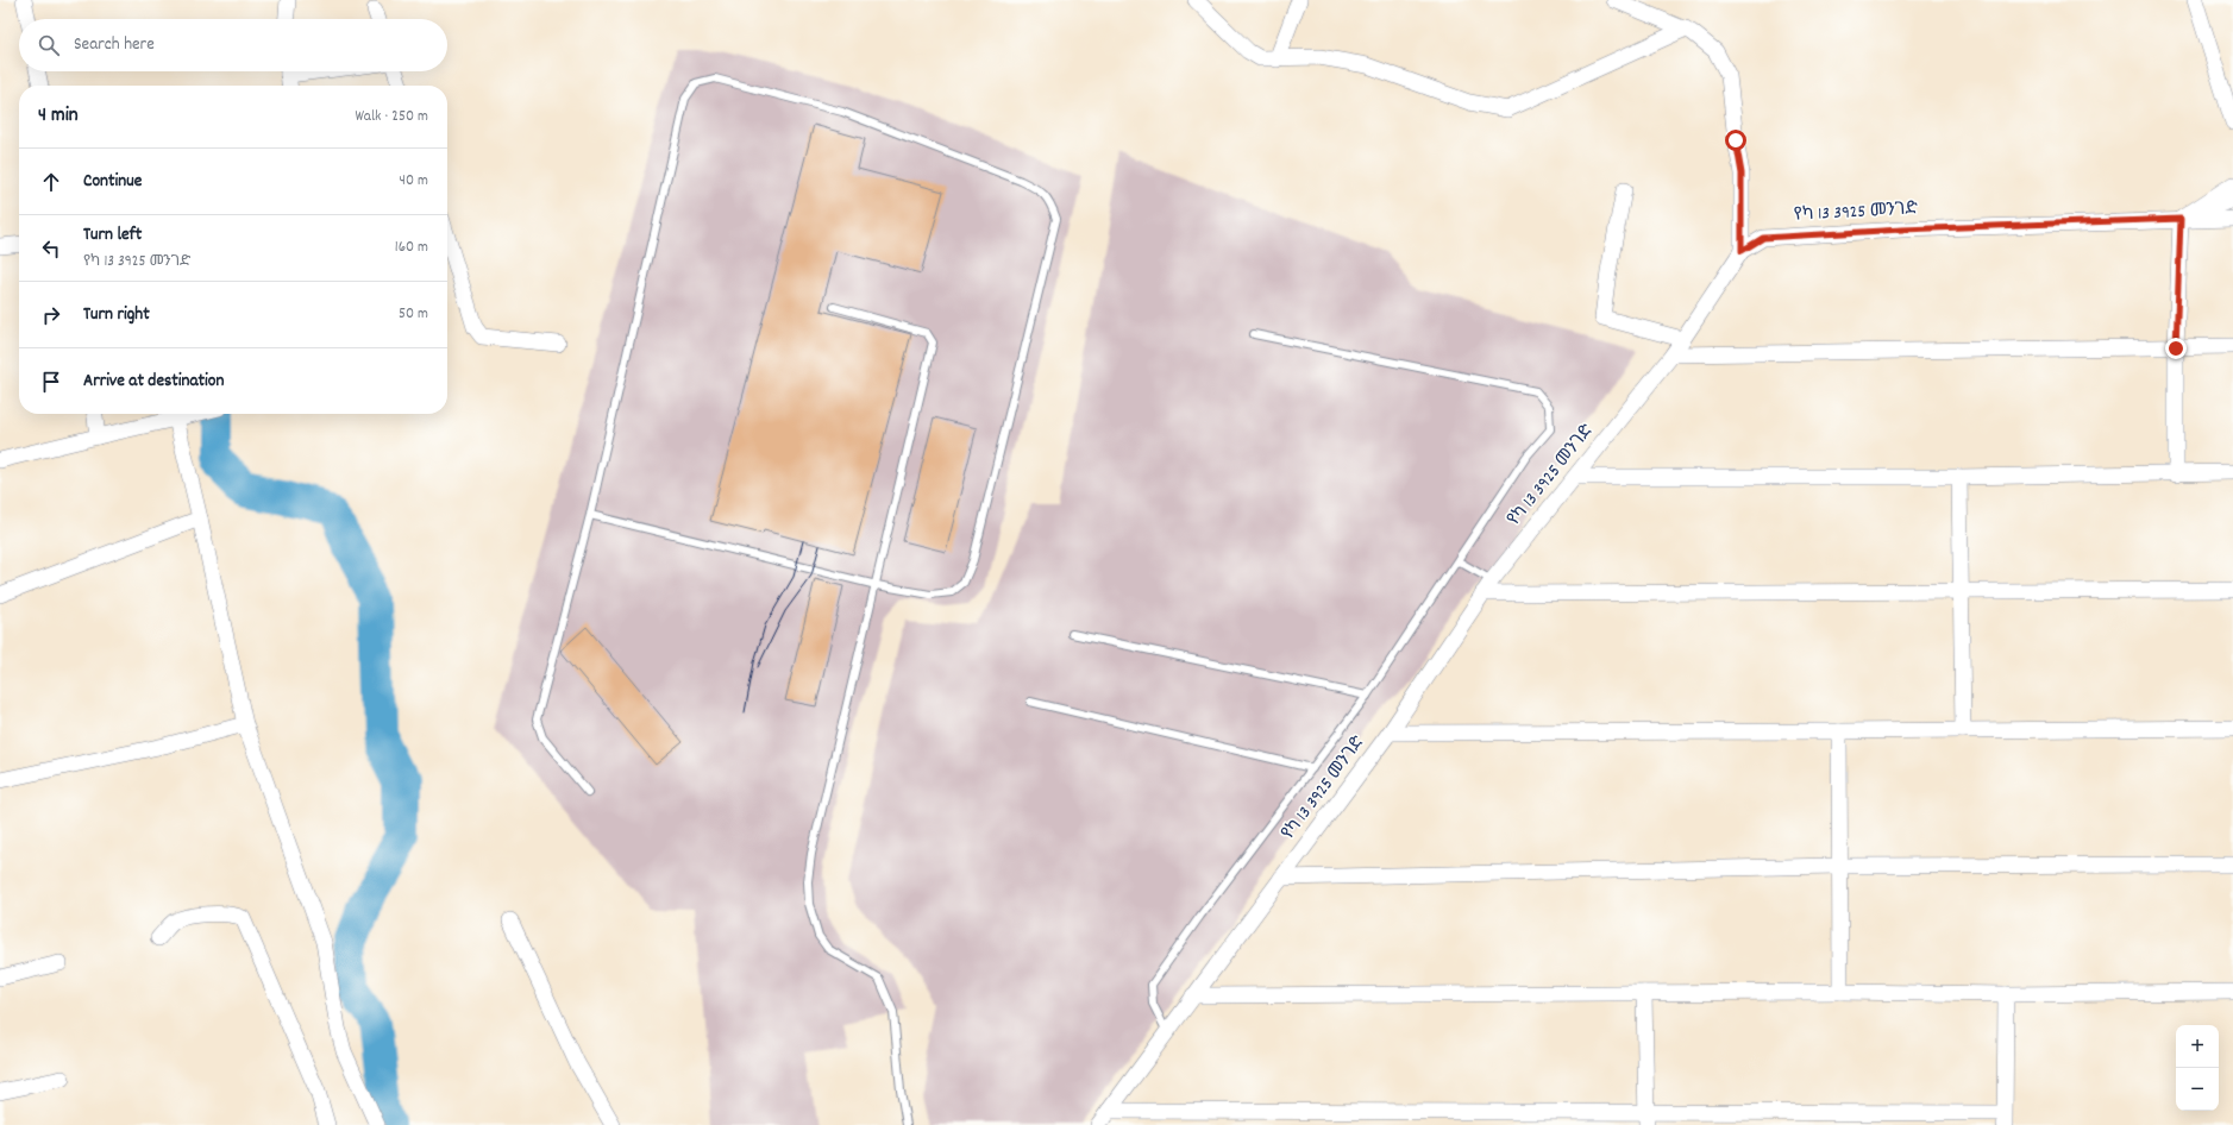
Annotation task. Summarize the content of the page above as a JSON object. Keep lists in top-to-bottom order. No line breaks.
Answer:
{"streets":{"street":["የካ 13 3925 መንገድ"]},"page":{"search":"Search here","heading":["4 min","Walk · 250 m"],"list":[["Continue","40 m"],["Turn left","የካ 13 3925 መንገድ","160 m"],["Turn right","50 m"],"Arrive at destination"],"map_buttons":["+","−"]}}
